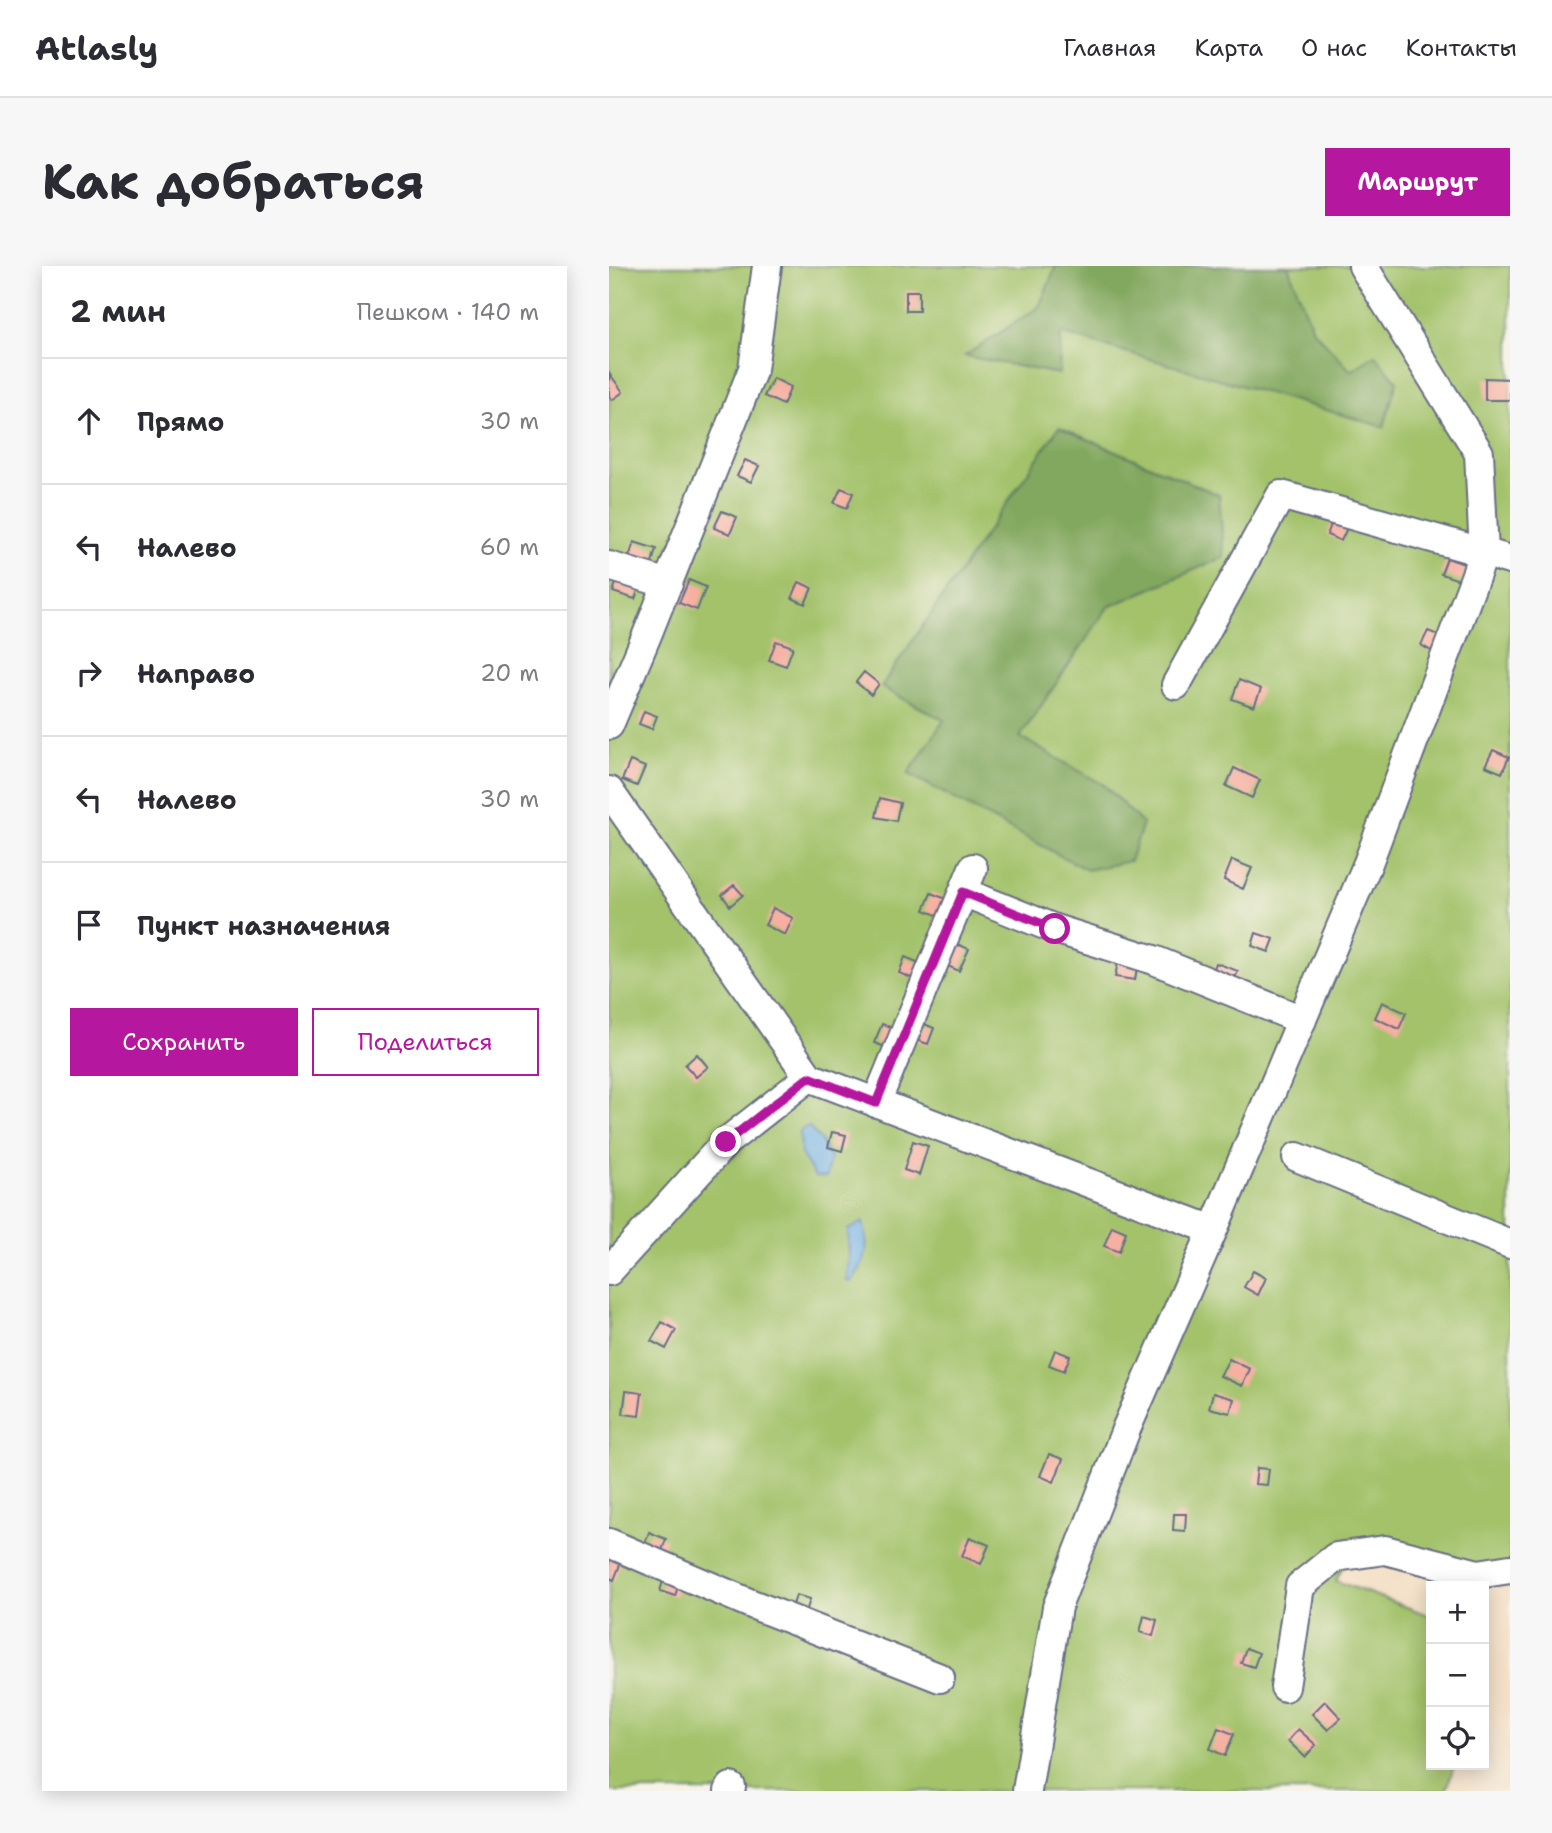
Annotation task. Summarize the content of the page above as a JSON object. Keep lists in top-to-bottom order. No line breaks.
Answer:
{"page":{"header":"Atlasly","nav":["Главная","Карта","О нас","Контакты"],"buttons":["Маршрут",["Сохранить","Поделиться"]],"title":"Как добраться","heading":["2 мин","Пешком · 140 m"],"list":[["Прямо","30 m"],["Налево","60 m"],["Направо","20 m"],["Налево","30 m"],"Пункт назначения"],"map_buttons":["+","−"]}}
